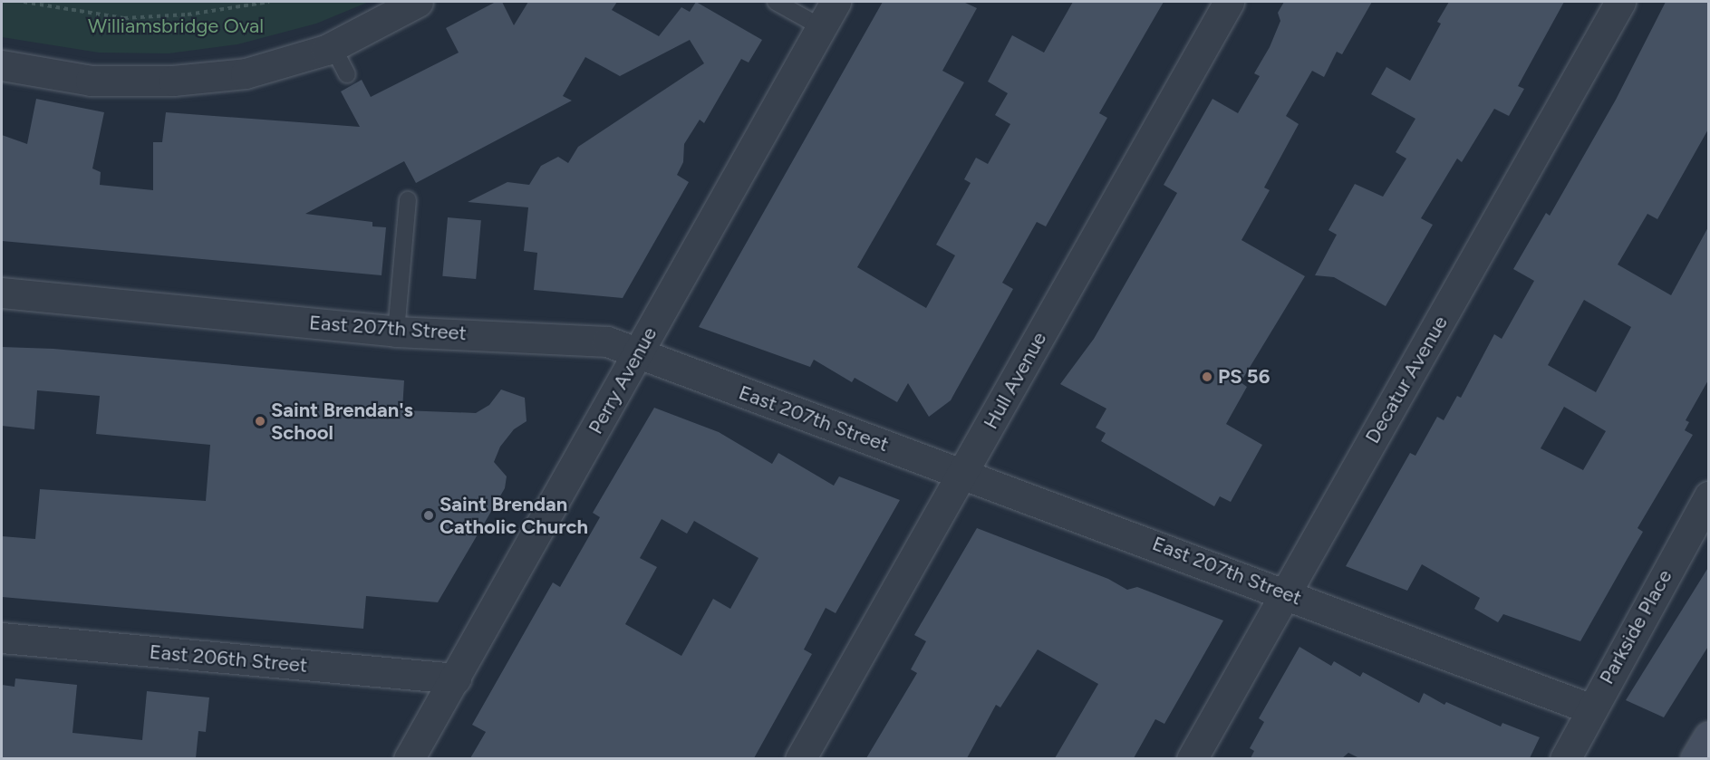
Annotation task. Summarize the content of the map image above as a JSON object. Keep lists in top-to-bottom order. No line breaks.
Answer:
{"streets":{"street":["East 207th Street","Decatur Avenue","Perry Avenue","Hull Avenue","Parkside Place","East 206th Street"]},"crossings":[["East 207th Street","Decatur Avenue"],["East 207th Street","Perry Avenue"],["East 207th Street","Hull Avenue"],["East 207th Street","Parkside Place"],["Perry Avenue","East 206th Street"]],"parks":["Williamsbridge Oval"],"places":["PS 56","Saint Brendan's School","Saint Brendan Catholic Church"]}
